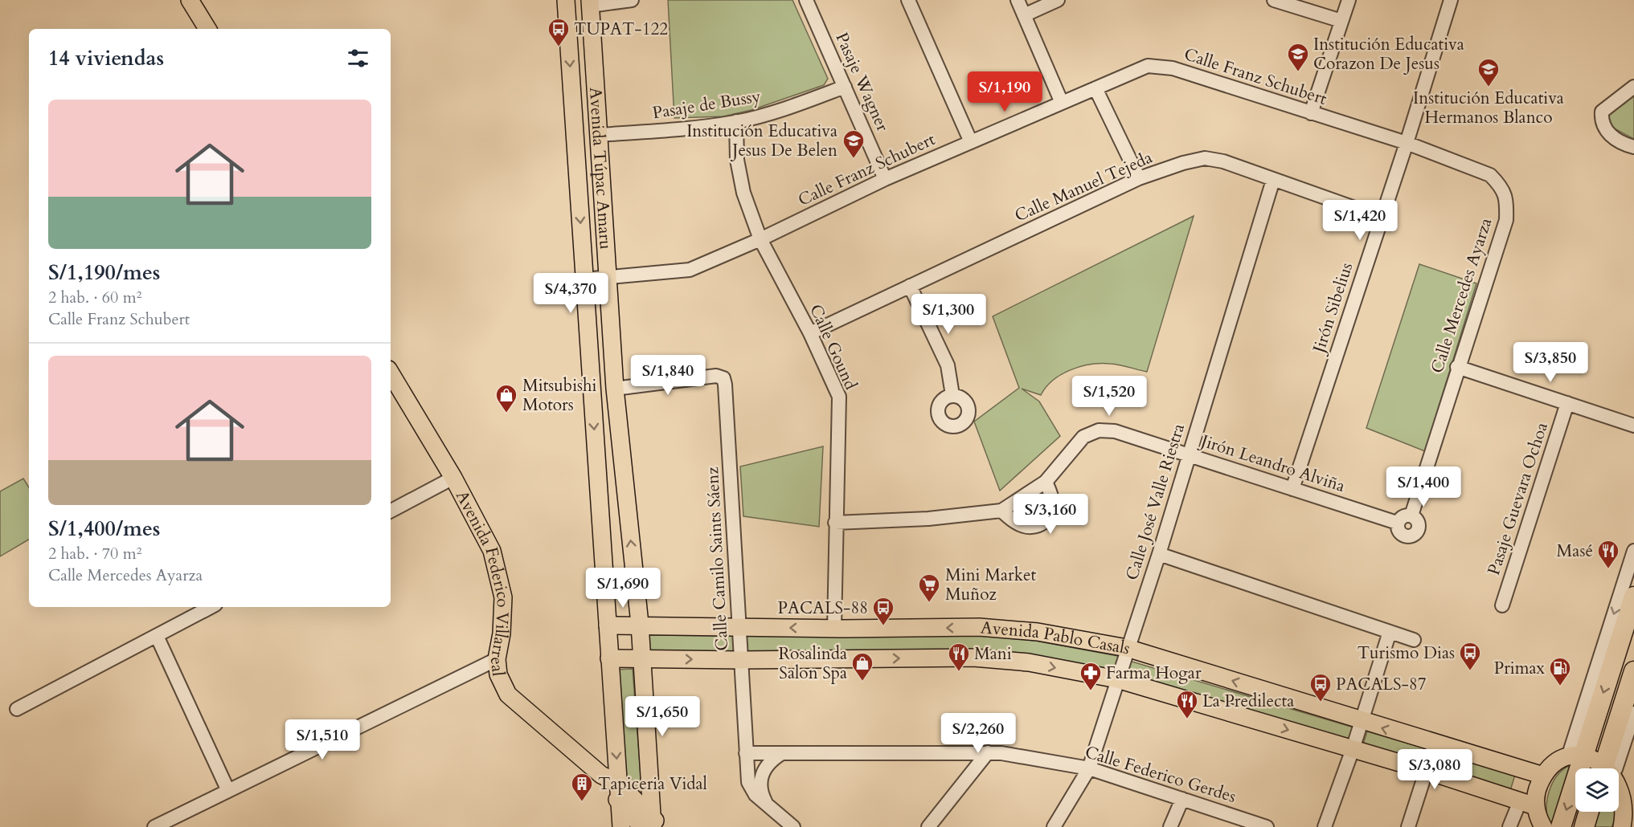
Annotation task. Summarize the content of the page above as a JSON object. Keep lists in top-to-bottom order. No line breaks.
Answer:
{"streets":{"main road":["Avenida Túpac Amaru","Avenida Federico Villarreal","Avenida Pablo Casals"],"street":["Calle Franz Schubert","Pasaje Wagner","Pasaje de Bussy","Calle Manuel Tejeda","Calle Mercedes Ayarza","Jirón Sibelius","Calle Gound","Jirón Leandro Alviña","Pasaje Guevara Ochoa","Calle José Valle Riestra","Calle Camilo Saints Sáenz","Calle Federico Gerdes"]},"crossings":[["Calle Franz Schubert","Pasaje Wagner"],["Calle Franz Schubert","Avenida Túpac Amaru"],["Calle Franz Schubert","Calle Mercedes Ayarza"],["Calle Franz Schubert","Jirón Sibelius"],["Calle Franz Schubert","Calle Gound"],["Pasaje Wagner","Pasaje de Bussy"],["Pasaje de Bussy","Avenida Túpac Amaru"],["Pasaje de Bussy","Calle Gound"],["Avenida Túpac Amaru","Calle Camilo Saints Sáenz"],["Avenida Túpac Amaru","Avenida Federico Villarreal"],["Avenida Túpac Amaru","Avenida Pablo Casals"],["Calle Manuel Tejeda","Jirón Sibelius"],["Calle Manuel Tejeda","Calle Gound"],["Calle Manuel Tejeda","Calle José Valle Riestra"],["Calle Mercedes Ayarza","Jirón Sibelius"],["Calle Mercedes Ayarza","Jirón Leandro Alviña"],["Jirón Sibelius","Jirón Leandro Alviña"],["Calle Gound","Jirón Leandro Alviña"],["Calle Gound","Avenida Pablo Casals"],["Jirón Leandro Alviña","Calle José Valle Riestra"],["Calle José Valle Riestra","Avenida Pablo Casals"],["Calle José Valle Riestra","Calle Federico Gerdes"],["Calle Camilo Saints Sáenz","Avenida Pablo Casals"],["Calle Camilo Saints Sáenz","Calle Federico Gerdes"]],"places":{"bus stop":["TUPAT-122","PACALS-88","Turismo Dias","PACALS-87"],"school or university":["Institución Educativa Corazon De Jesus","Institución Educativa Hermanos Blanco","Institución Educativa Jesus De Belen"],"shop":["Mitsubishi Motors","Rosalinda Salon Spa"],"restaurant":["Masé","Mani","La Predilecta"],"supermarket":["Mini Market Muñoz"],"fuel station":["Primax"],"pharmacy":["Farma Hogar"],"building":["Tapiceria Vidal"]},"page":{"heading":"14 viviendas","price":["S/1,190","S/1,420","S/4,370","S/1,300","S/3,850","S/1,840","S/1,520","S/1,400","S/3,160","S/1,690","S/1,650","S/2,260","S/1,510","S/3,080"],"list":[{"name":"S/1,190/mes","note":"2 hab. · 60 m² · Calle Franz Schubert"},{"name":"S/1,400/mes","note":"2 hab. · 70 m² · Calle Mercedes Ayarza"}]}}
